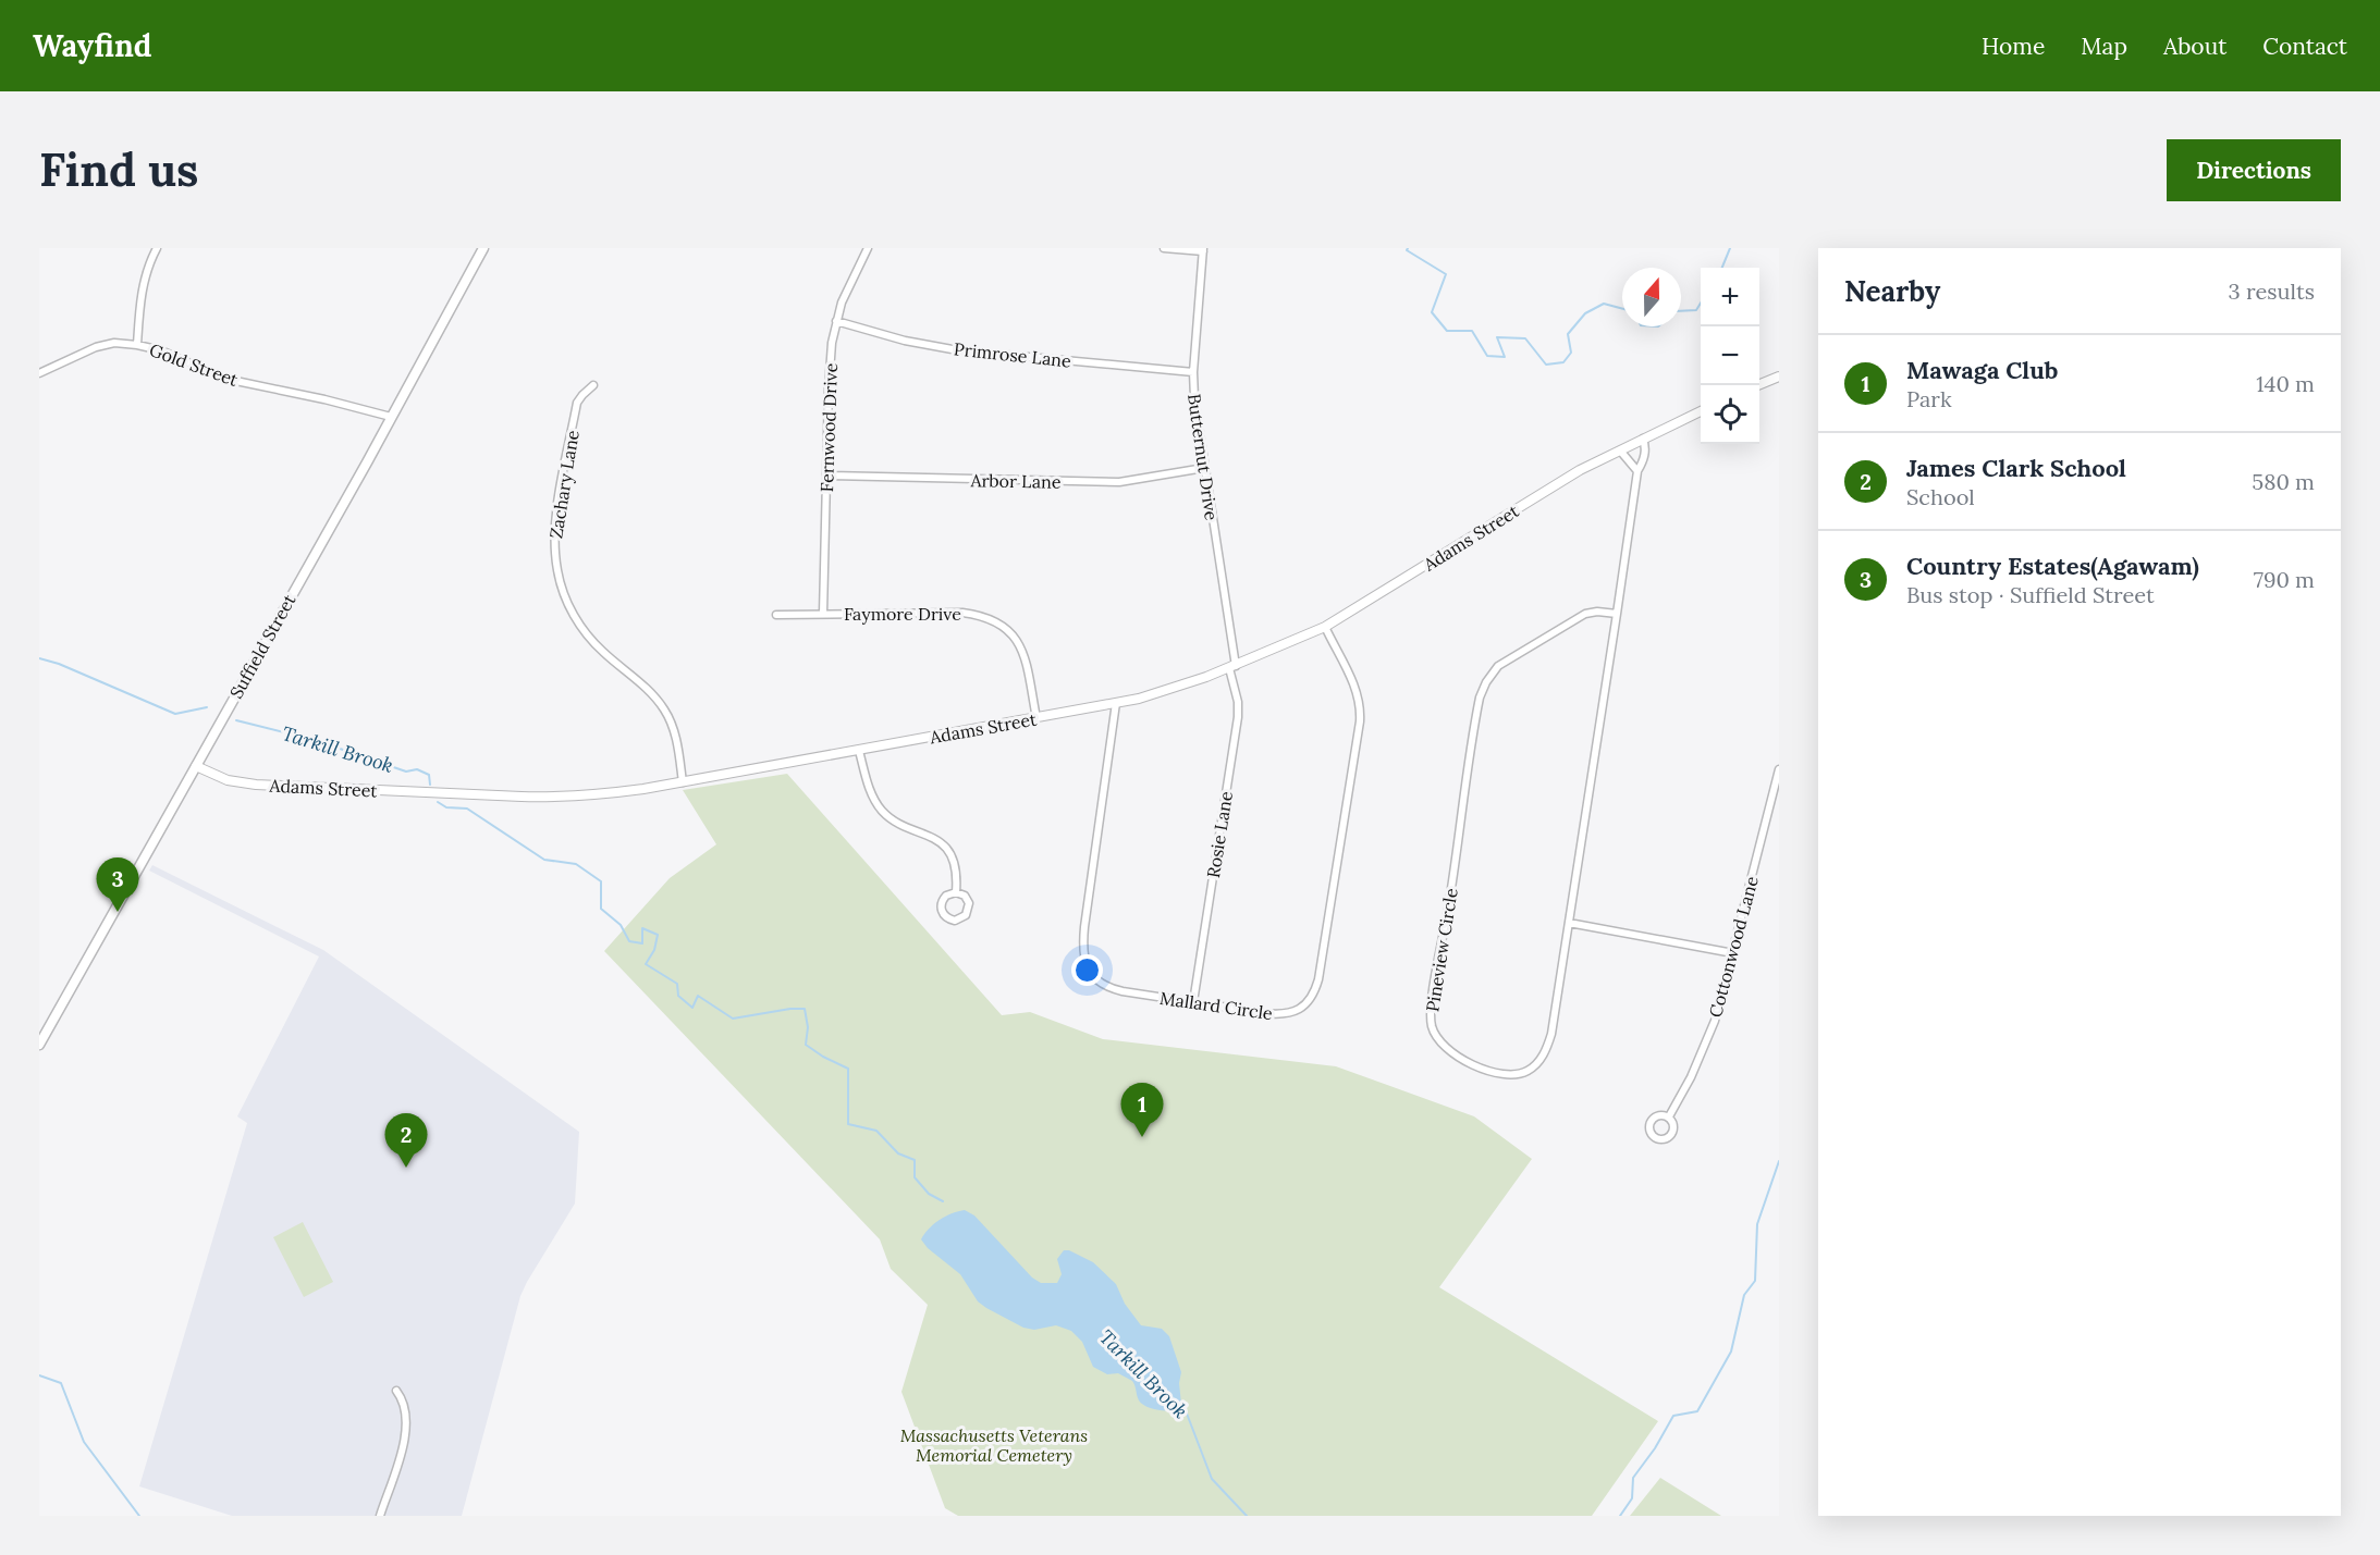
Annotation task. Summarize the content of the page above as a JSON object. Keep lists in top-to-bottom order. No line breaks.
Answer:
{"streets":{"main road":["Suffield Street"],"street":["Primrose Lane","Gold Street","Fernwood Drive","Butternut Drive","Arbor Lane","Zachary Lane","Adams Street","Faymore Drive","Rosie Lane","Cottonwood Lane","Pineview Circle","Mallard Circle"]},"crossings":[["Primrose Lane","Fernwood Drive"],["Primrose Lane","Butternut Drive"],["Gold Street","Suffield Street"],["Fernwood Drive","Arbor Lane"],["Fernwood Drive","Faymore Drive"],["Butternut Drive","Arbor Lane"],["Butternut Drive","Adams Street"],["Butternut Drive","Rosie Lane"],["Zachary Lane","Adams Street"],["Adams Street","Faymore Drive"],["Adams Street","Suffield Street"],["Adams Street","Rosie Lane"],["Adams Street","Pineview Circle"],["Adams Street","Mallard Circle"],["Rosie Lane","Mallard Circle"]],"water":["Tarkill Brook"],"parks":["Massachusetts Veterans Memorial Cemetery"],"north":"top","page":{"header":"Wayfind","nav":["Home","Map","About","Contact"],"buttons":"Directions","title":"Find us","heading":["Nearby","3 results"],"map_buttons":["+","−"],"list":[{"mark":"1","name":"Mawaga Club","note":"Park","value":"140 m"},{"mark":"2","name":"James Clark School","note":"School","value":"580 m"},{"mark":"3","name":"Country Estates(Agawam)","note":"Bus stop · Suffield Street","value":"790 m"}],"pins":["3","1","2"]}}
